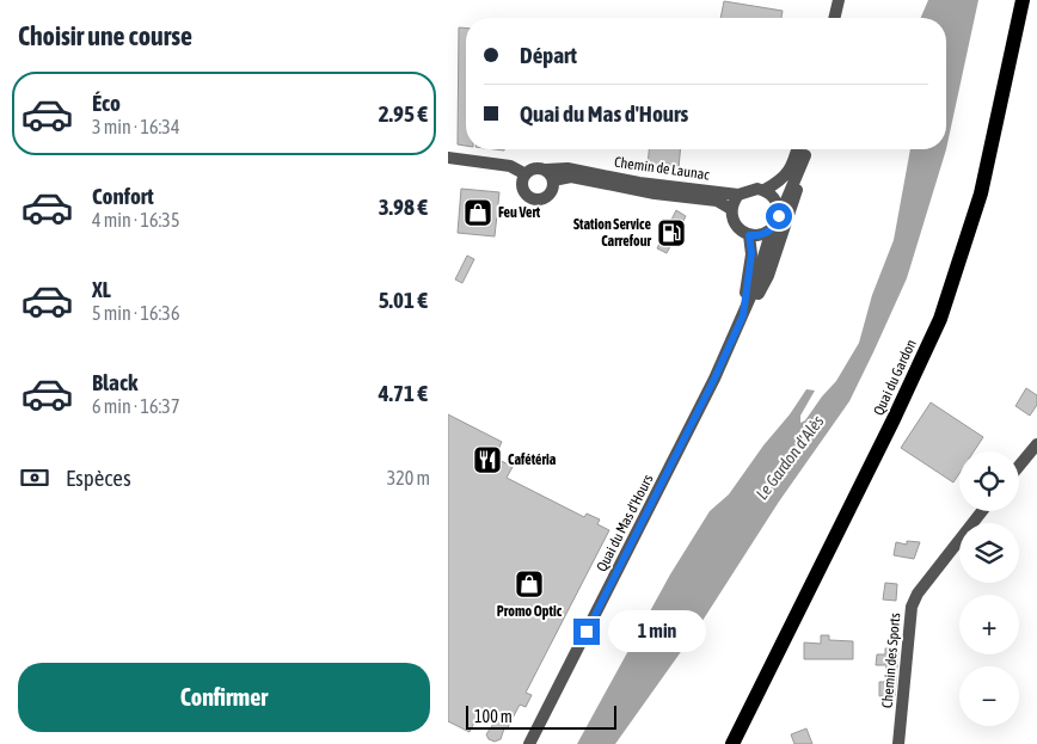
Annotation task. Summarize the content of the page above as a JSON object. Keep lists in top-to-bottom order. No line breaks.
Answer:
{"streets":{"main road":["Quai du Gardon"],"street":["Chemin de Launac","Quai du Mas d'Hours","Chemin des Sports"]},"crossings":[["Chemin de Launac","Quai du Mas d'Hours"]],"water":["Le Gardon d'Alès"],"places":{"shop":["Feu Vert","Promo Optic"],"fuel station":["Station Service Carrefour"],"restaurant":["Cafétéria"]},"scale_bar":"100 m","page":{"heading":"Choisir une course","banner":["Départ","Quai du Mas d'Hours"],"list":[{"name":"Éco","note":"3 min · 16:34","value":"2.95 €"},{"name":"Confort","note":"4 min · 16:35","value":"3.98 €"},{"name":"XL","note":"5 min · 16:36","value":"5.01 €"},{"name":"Black","note":"6 min · 16:37","value":"4.71 €"}],"pay":["Espèces","320 m"],"map_buttons":["+","−"],"bubble":"1 min","buttons":"Confirmer","scale":"100 m"}}
